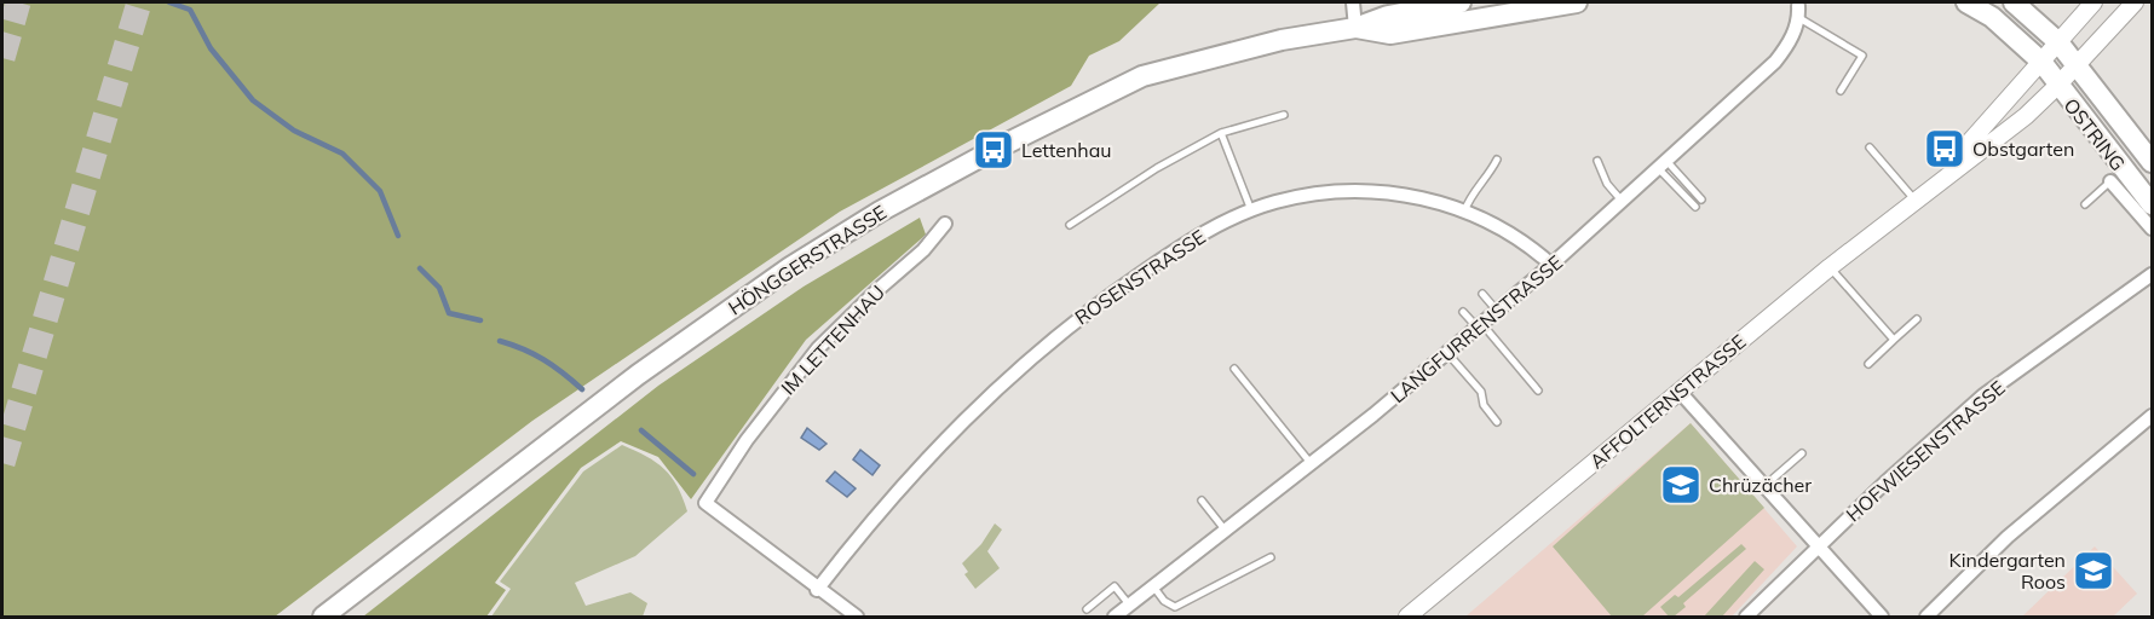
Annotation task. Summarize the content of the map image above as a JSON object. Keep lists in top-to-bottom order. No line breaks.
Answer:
{"streets":{"main road":["OSTRING","HÖNGGERSTRASSE"],"street":["ROSENSTRASSE","LANGFURRENSTRASSE","IM LETTENHAU","AFFOLTERNSTRASSE","HOFWIESENSTRASSE"]},"crossings":[["OSTRING","AFFOLTERNSTRASSE"],["ROSENSTRASSE","LANGFURRENSTRASSE"],["ROSENSTRASSE","IM LETTENHAU"]],"places":{"bus stop":["Obstgarten","Lettenhau"],"school or university":["Chrüzächer","Kindergarten Roos"]}}
